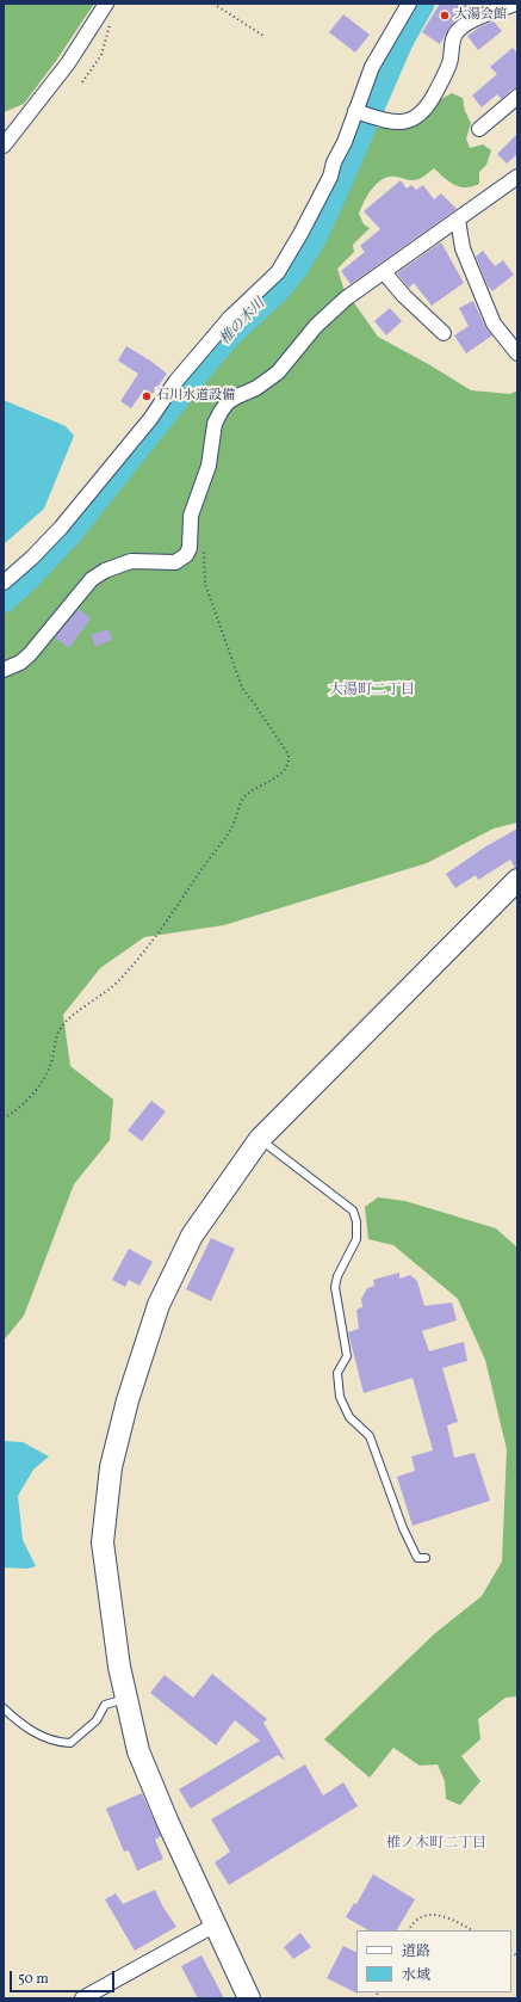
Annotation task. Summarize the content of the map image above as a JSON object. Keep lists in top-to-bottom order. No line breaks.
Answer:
{"districts":["大湯町二丁目","椎ノ木町二丁目"],"water":["椎の木川"],"places":["大湯会館","石川水道設備"],"legend":["道路","水域"],"scale_bar":"50 m"}
